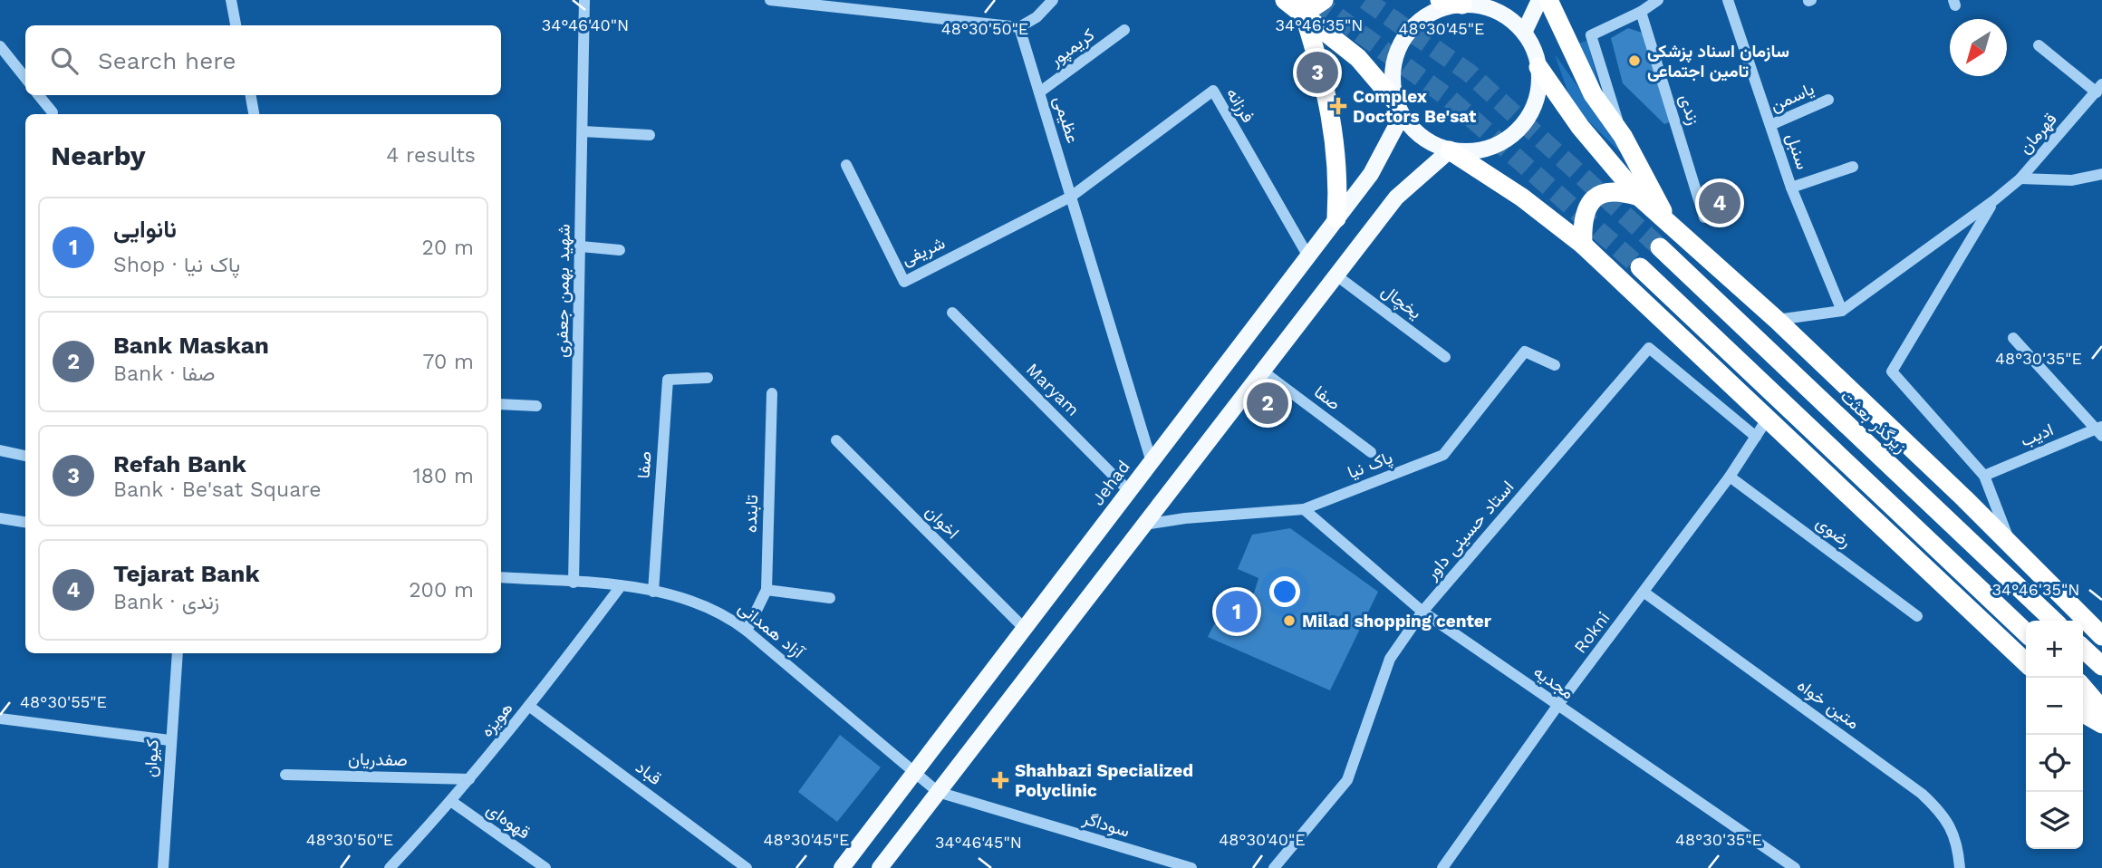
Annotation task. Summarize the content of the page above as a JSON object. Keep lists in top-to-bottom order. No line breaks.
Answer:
{"streets":{"highway":["زیرگذر بعثت"],"main road":["Jehad"],"street":["کریمپور","یاسمن","فرزانه","زندی","عظیمی","قهرمان","سنبل","شریفی","شهید بهمن جعفری","یخچال","Maryam","صفا","ادیب","پاک نیا","تابنده","اخوان","استاد حسینی داور","رضوی","آزاد همدانی","Rokni","مجدیه","متین خواه","هویزه","کیوان","صفدریان","قباد","قهوه‌ای","سوداگر"]},"crossings":[["کریمپور","عظیمی"],["یاسمن","سنبل"],["فرزانه","عظیمی"],["فرزانه","شریفی"],["فرزانه","Jehad"],["عظیمی","شریفی"],["عظیمی","Jehad"],["قهرمان","سنبل"],["شهید بهمن جعفری","آزاد همدانی"],["Maryam","Jehad"],["صفا","آزاد همدانی"],["پاک نیا","مجدیه"],["Jehad","اخوان"],["Jehad","آزاد همدانی"],["تابنده","آزاد همدانی"],["استاد حسینی داور","Rokni"],["استاد حسینی داور","مجدیه"],["رضوی","Rokni"],["آزاد همدانی","هویزه"],["آزاد همدانی","سوداگر"],["Rokni","مجدیه"],["Rokni","متین خواه"],["هویزه","صفدریان"],["هویزه","قباد"],["هویزه","قهوه‌ای"]],"places":{"other":["سازمان اسناد پزشکی تامین اجتماعی","Milad shopping center"],"health":["Complex Doctors Be'sat","Shahbazi Specialized Polyclinic"]},"north":"bottom left","page":{"search":"Search here","pins":["3","4","2","1"],"heading":["Nearby","4 results"],"list":[{"mark":"1","name":"نانوایی","note":"Shop · پاک نیا","value":"20 m"},{"mark":"2","name":"Bank Maskan","note":"Bank · صفا","value":"70 m"},{"mark":"3","name":"Refah Bank","note":"Bank · Be'sat Square","value":"180 m"},{"mark":"4","name":"Tejarat Bank","note":"Bank · زندی","value":"200 m"}],"map_buttons":["+","−"]},"coordinates":["34°46'40\"N","34°46'35\"N","48°30'50\"E","48°30'45\"E","48°30'35\"E","48°30'55\"E","48°30'40\"E","34°46'45\"N"]}
